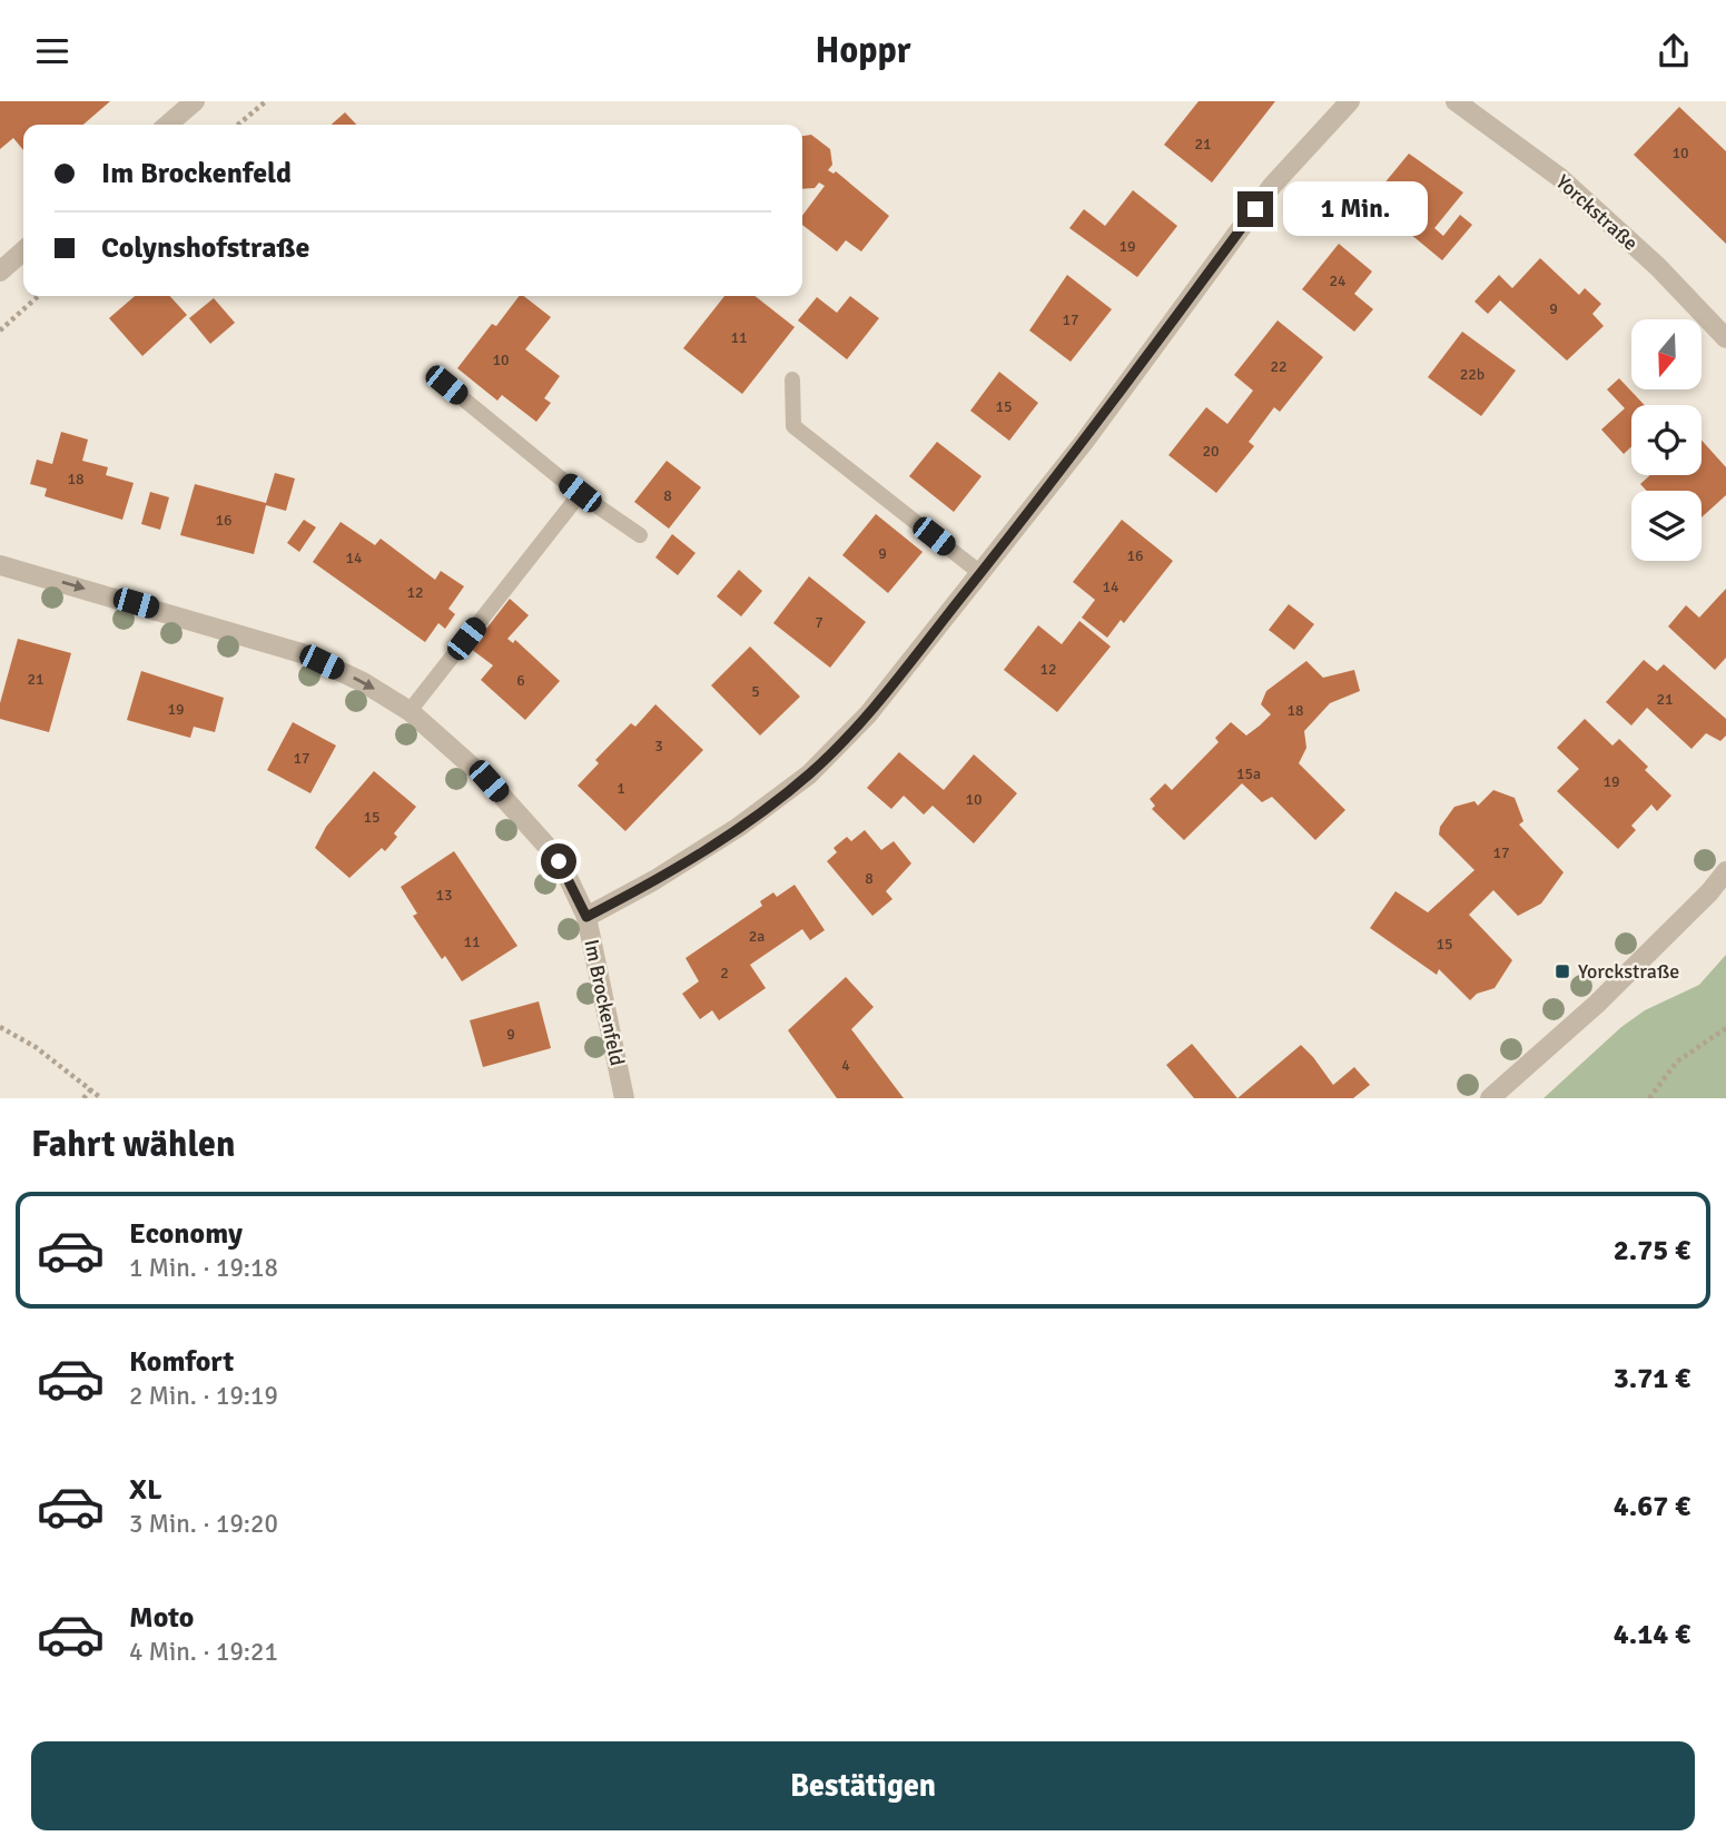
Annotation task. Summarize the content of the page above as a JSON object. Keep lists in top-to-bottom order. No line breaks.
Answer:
{"streets":{"street":["Yorckstraße","Im Brockenfeld"]},"one_way":["Im Brockenfeld"],"places":{"transit":["Yorckstraße"]},"house_numbers":["21","10","19","24","9","17","11","10","22","22b","15","20","18","8","16","9","16","14","14","12","7","12","21","6","5","21","19","18","3","17","15a","19","1","10","15","17","8","13","2a","11","15","2","9","4"],"north":"bottom","page":{"header":"Hoppr","banner":["Im Brockenfeld","Colynshofstraße"],"bubble":"1 Min.","heading":"Fahrt wählen","list":[{"name":"Economy","note":"1 Min. · 19:18","value":"2.75 €"},{"name":"Komfort","note":"2 Min. · 19:19","value":"3.71 €"},{"name":"XL","note":"3 Min. · 19:20","value":"4.67 €"},{"name":"Moto","note":"4 Min. · 19:21","value":"4.14 €"}],"buttons":"Bestätigen"}}
